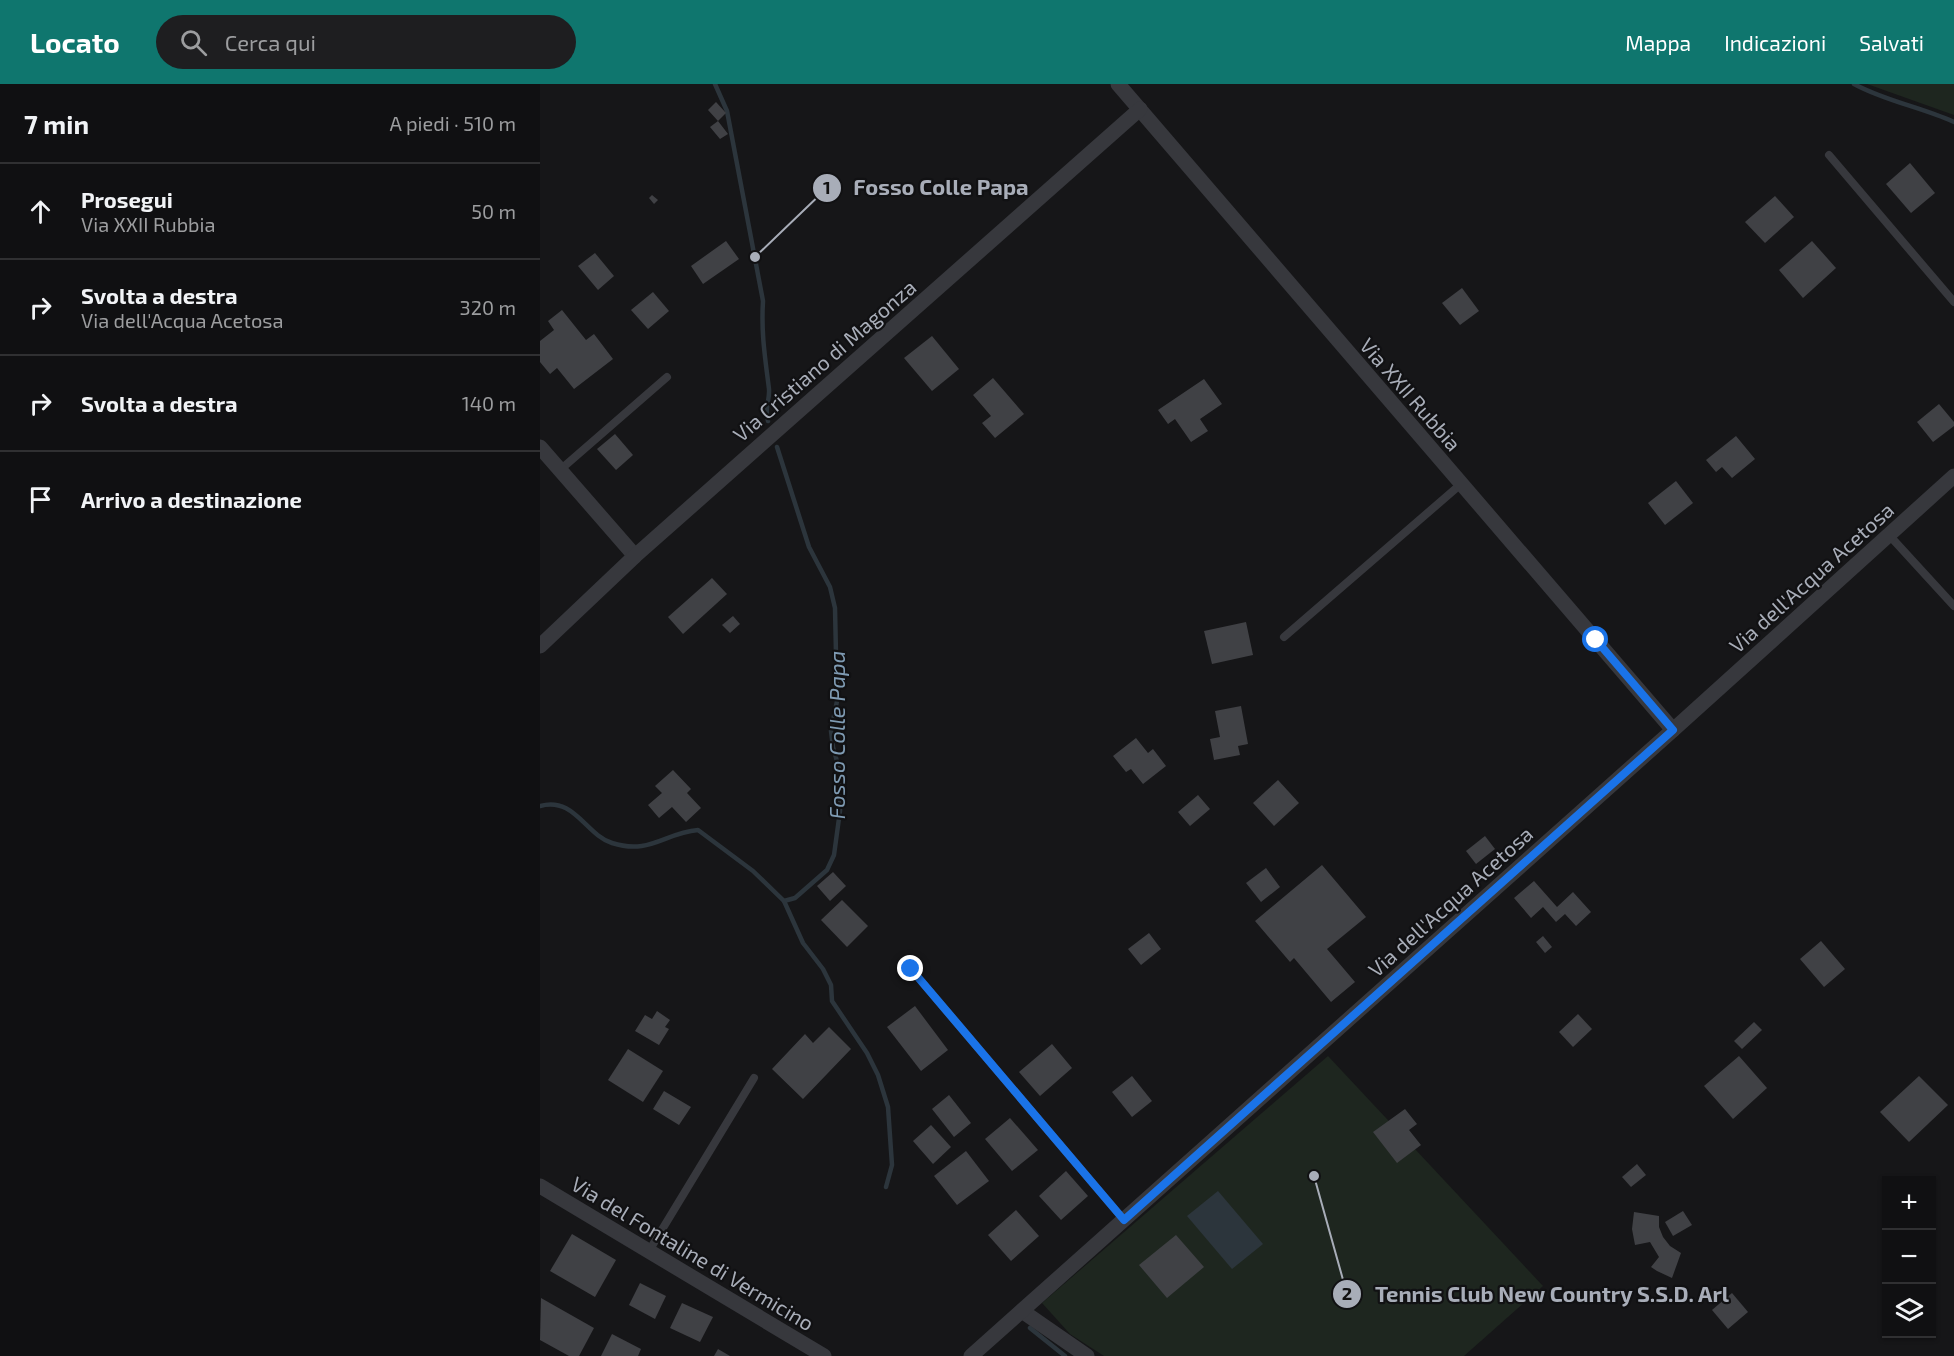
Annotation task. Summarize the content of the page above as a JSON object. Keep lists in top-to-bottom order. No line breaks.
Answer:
{"streets":{"street":["Via Cristiano di Magonza","Via XXII Rubbia","Via dell'Acqua Acetosa","Via del Fontaline di Vermicino"]},"crossings":[["Via Cristiano di Magonza","Via XXII Rubbia"],["Via XXII Rubbia","Via dell'Acqua Acetosa"]],"water":["Fosso Colle Papa"],"places":["Fosso Colle Papa","Tennis Club New Country S.S.D. Arl"],"page":{"header":"Locato","search":"Cerca qui","nav":["Mappa","Indicazioni","Salvati"],"heading":["7 min","A piedi · 510 m"],"list":[["Prosegui","Via XXII Rubbia","50 m"],["Svolta a destra","Via dell'Acqua Acetosa","320 m"],["Svolta a destra","140 m"],"Arrivo a destinazione"],"map_buttons":["+","−"]}}
